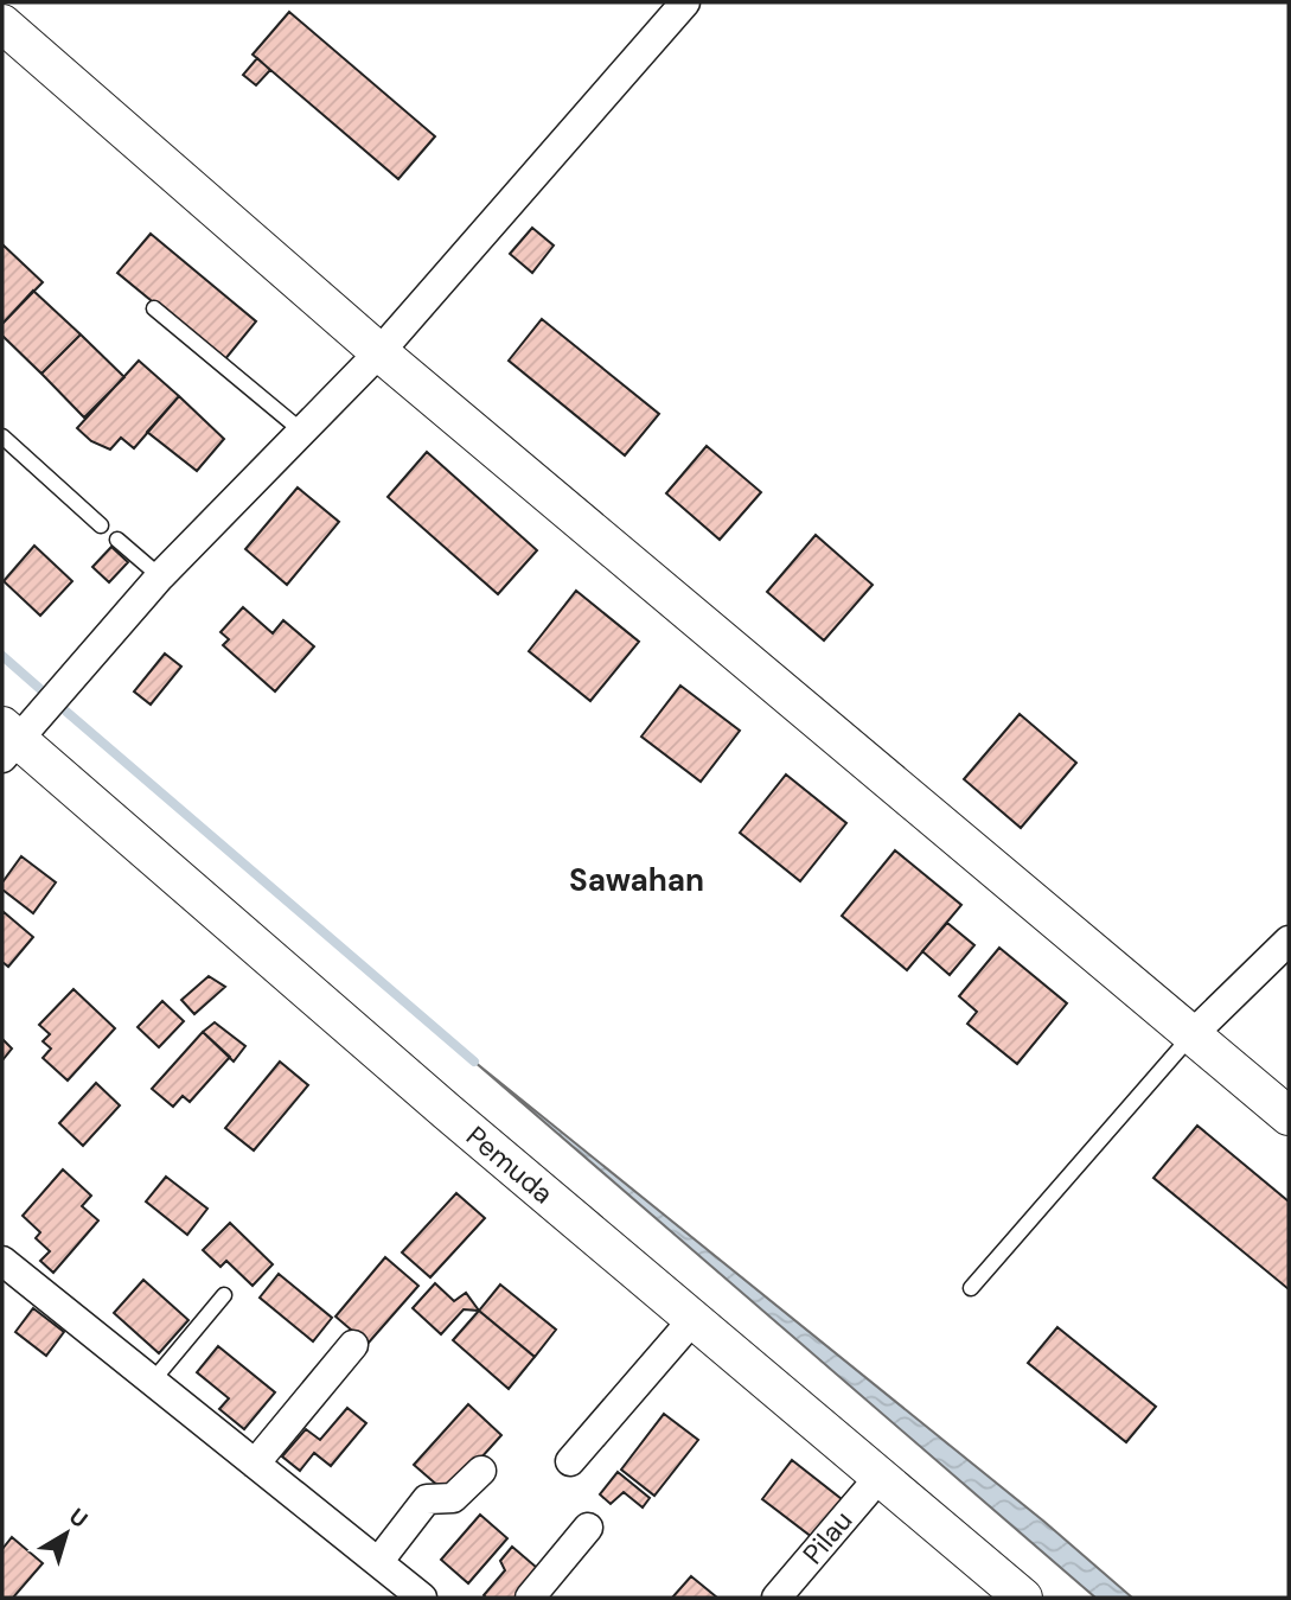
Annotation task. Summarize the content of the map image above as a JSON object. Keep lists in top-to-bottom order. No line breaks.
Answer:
{"streets":{"street":["Pemuda","Pilau"]},"crossings":[["Pemuda","Pilau"]],"districts":["Sawahan"],"north":"top right"}
